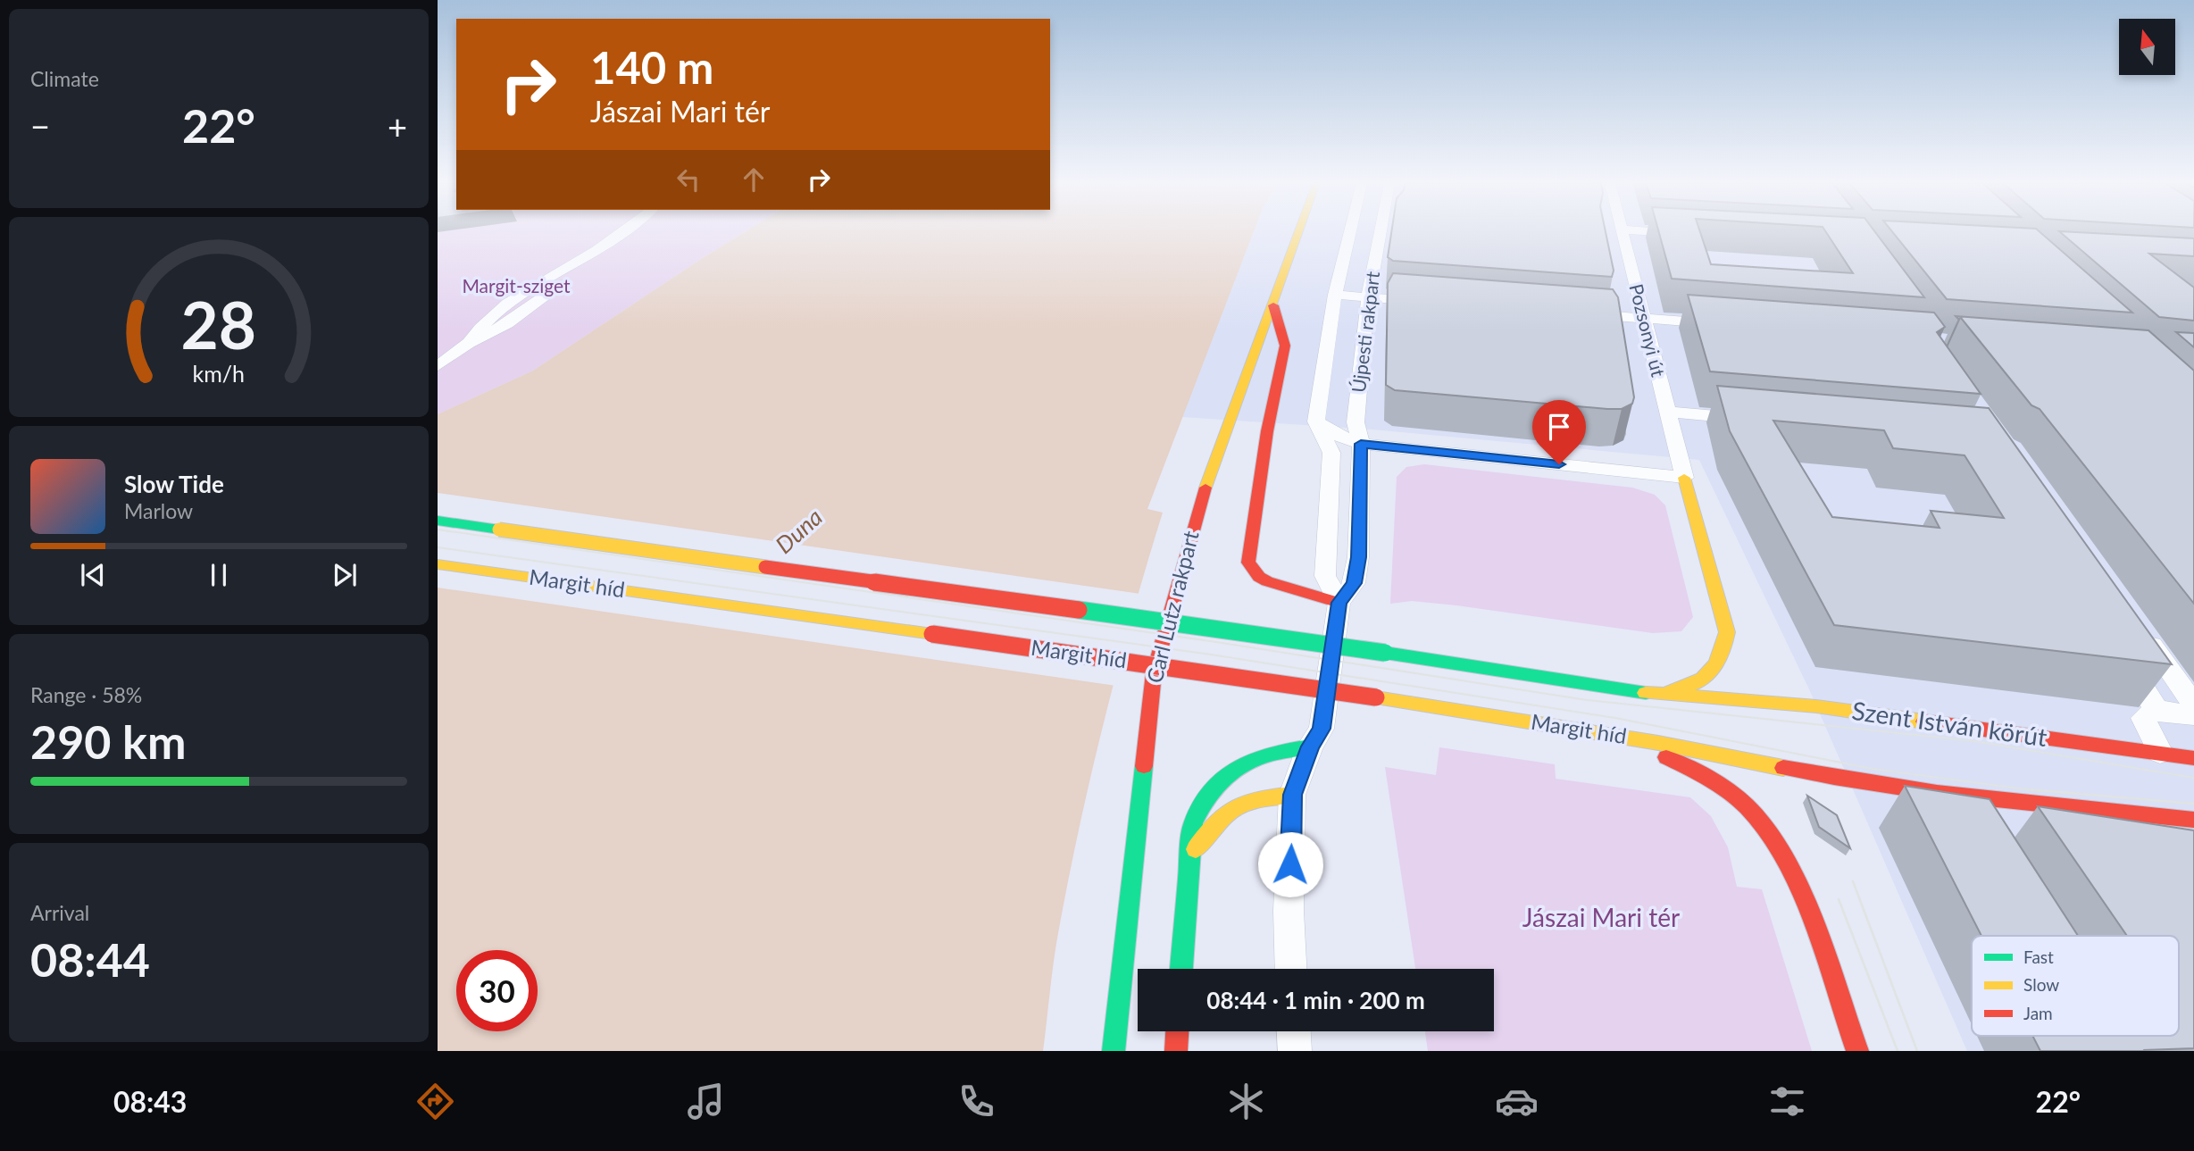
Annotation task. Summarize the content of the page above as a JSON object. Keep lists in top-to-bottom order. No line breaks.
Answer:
{"streets":{"main road":["Margit híd","Carl Lutz rakpart","Szent István körút"],"street":["Pozsonyi út","Újpesti rakpart"]},"crossings":[["Margit híd","Szent István körút"]],"water":["Duna"],"parks":["Margit-sziget","Jászai Mari tér"],"legend":["Fast","Slow","Jam"],"north":"top","page":{"tile":["Climate",["Range · 58%","290 km"],["Arrival","08:44"]],"turn":["140 m","Jászai Mari tér"],"heat":["−","22°","+"],"song":["Slow Tide","Marlow"],"limit":"30","trip":"08:44 · 1 min · 200 m","tabs":["08:43","22°"],"gauge":["28","km/h"]}}
